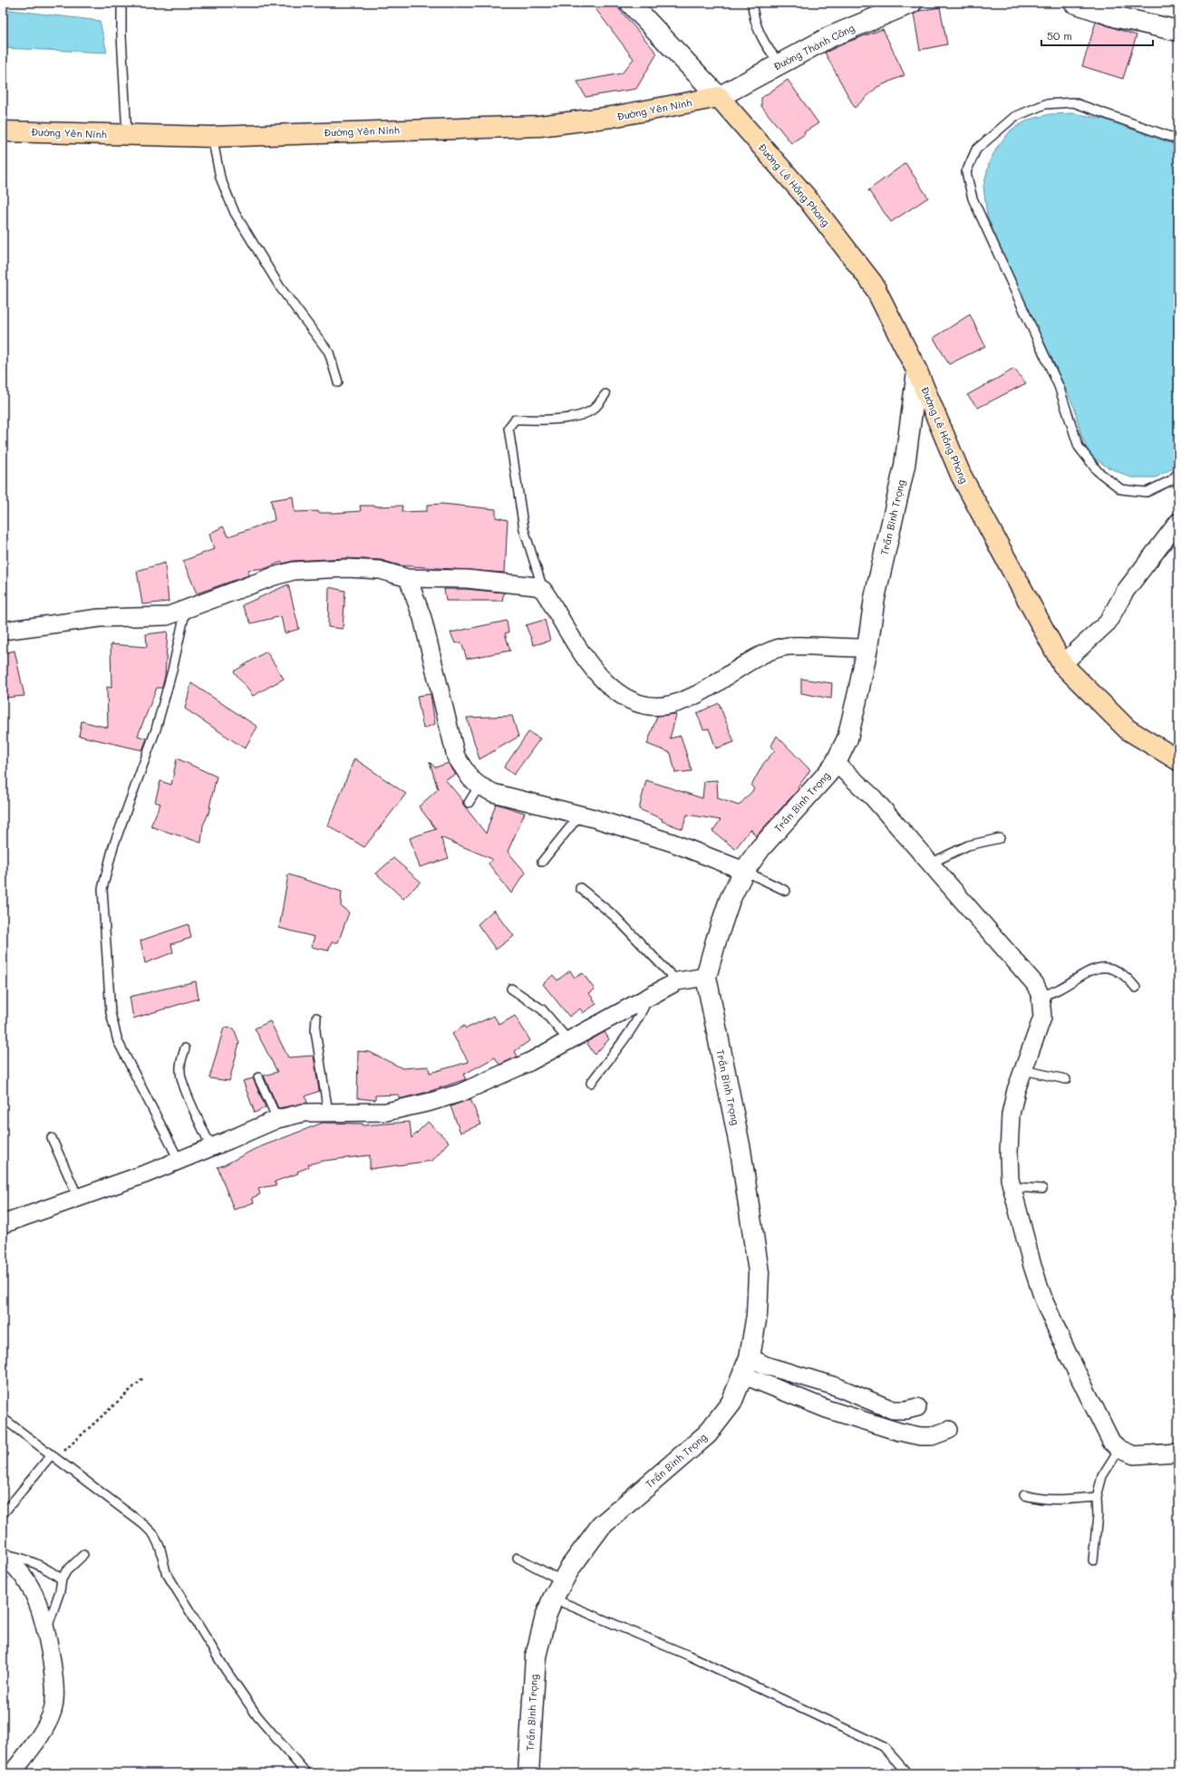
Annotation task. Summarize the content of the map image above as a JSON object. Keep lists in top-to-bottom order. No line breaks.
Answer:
{"streets":{"main road":["Đường Yên Ninh","Đường Lê Hồng Phong"],"street":["Đường Thành Công","Trần Bình Trọng"]},"crossings":[["Đường Thành Công","Đường Yên Ninh"],["Đường Thành Công","Đường Lê Hồng Phong"],["Đường Yên Ninh","Đường Lê Hồng Phong"],["Đường Lê Hồng Phong","Trần Bình Trọng"]],"scale_bar":"50 m"}
